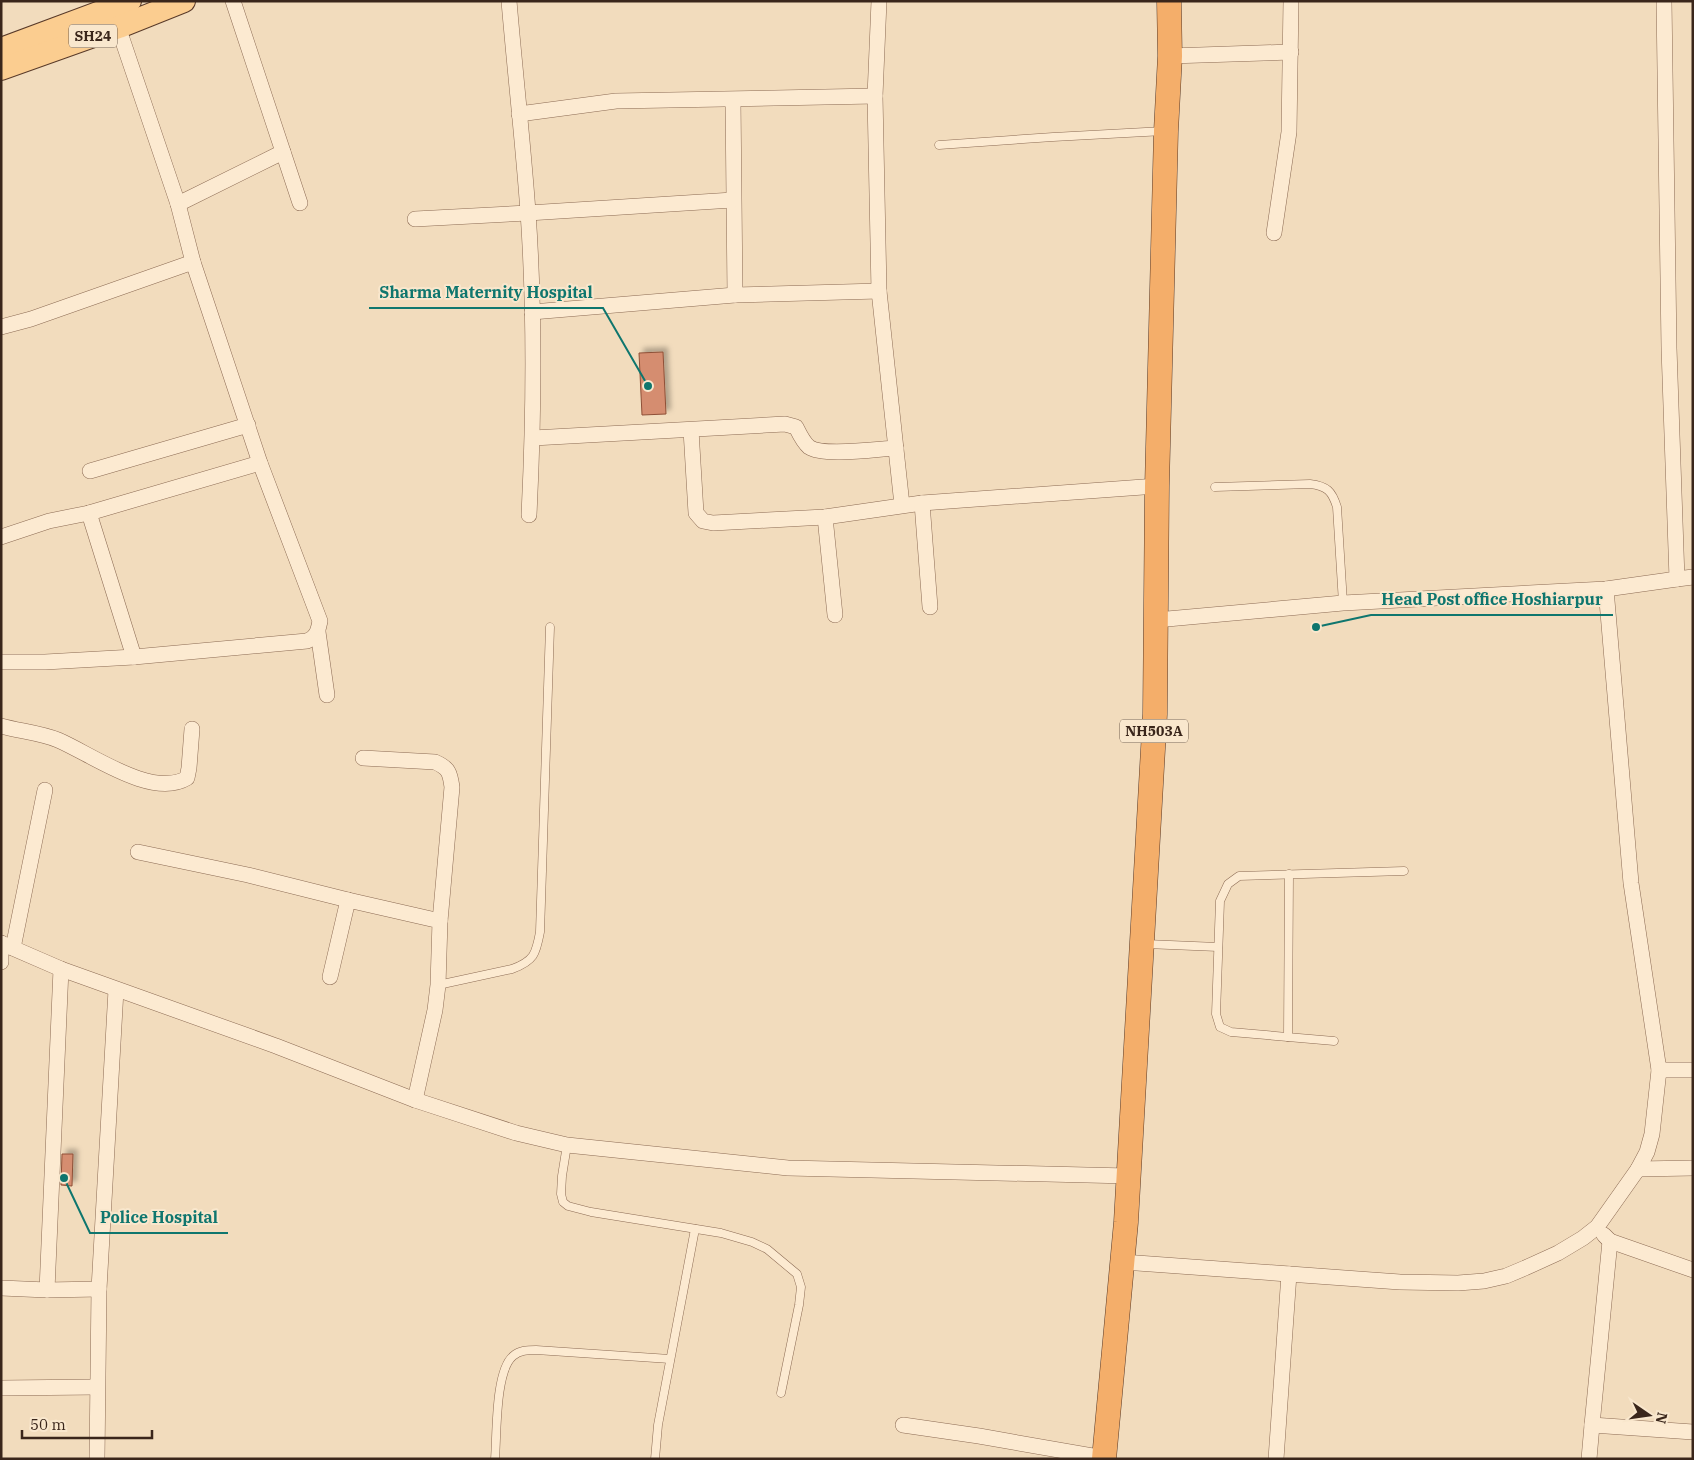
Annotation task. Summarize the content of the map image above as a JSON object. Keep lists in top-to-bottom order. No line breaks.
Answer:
{"streets":{"highway":["NH503A"],"main road":["SH24"]},"places":["Sharma Maternity Hospital","Head Post office Hoshiarpur","Police Hospital"],"scale_bar":"50 m","north":"right"}
